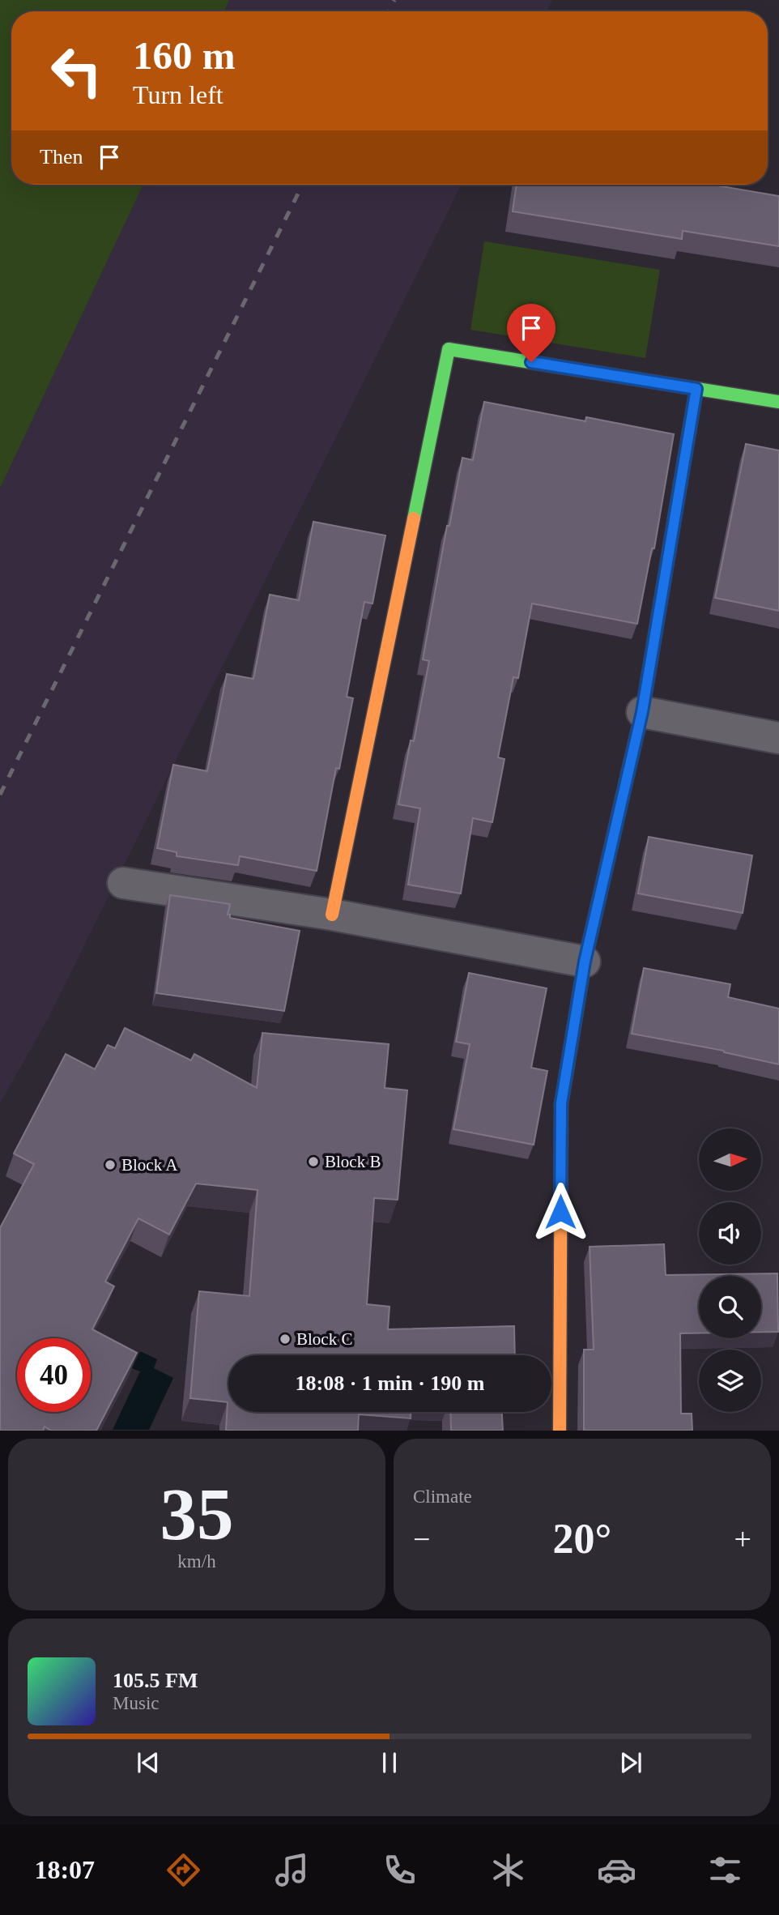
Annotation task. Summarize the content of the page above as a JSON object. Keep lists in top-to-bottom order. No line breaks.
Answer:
{"places":["Block B","Block A","Block C"],"north":"right","page":{"turn":["160 m","Turn left"],"then":"Then","limit":"40","trip":"18:08 · 1 min · 190 m","tile":[["35","km/h"],"Climate"],"heat":["−","20°","+"],"song":["105.5 FM","Music"],"tabs":"18:07"}}
